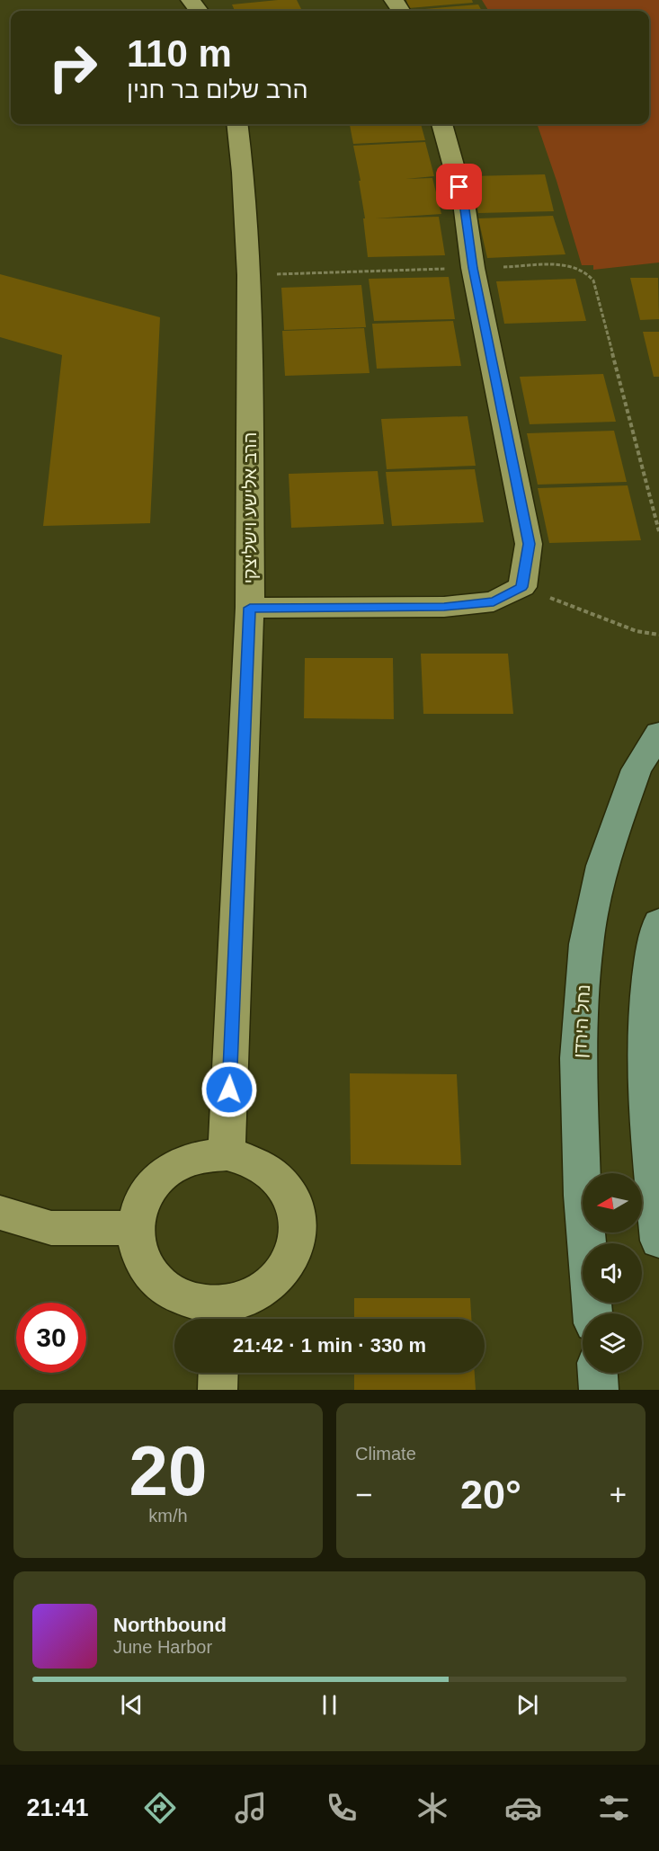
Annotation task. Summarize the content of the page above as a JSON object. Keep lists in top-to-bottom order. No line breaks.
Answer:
{"streets":{"main road":["נחל הירדן"],"street":["הרב אלישע וישליצקי"]},"north":"left","page":{"turn":["110 m","הרב שלום בר חנין"],"limit":"30","trip":"21:42 · 1 min · 330 m","tile":[["20","km/h"],"Climate"],"heat":["−","20°","+"],"song":["Northbound","June Harbor"],"tabs":"21:41"}}
